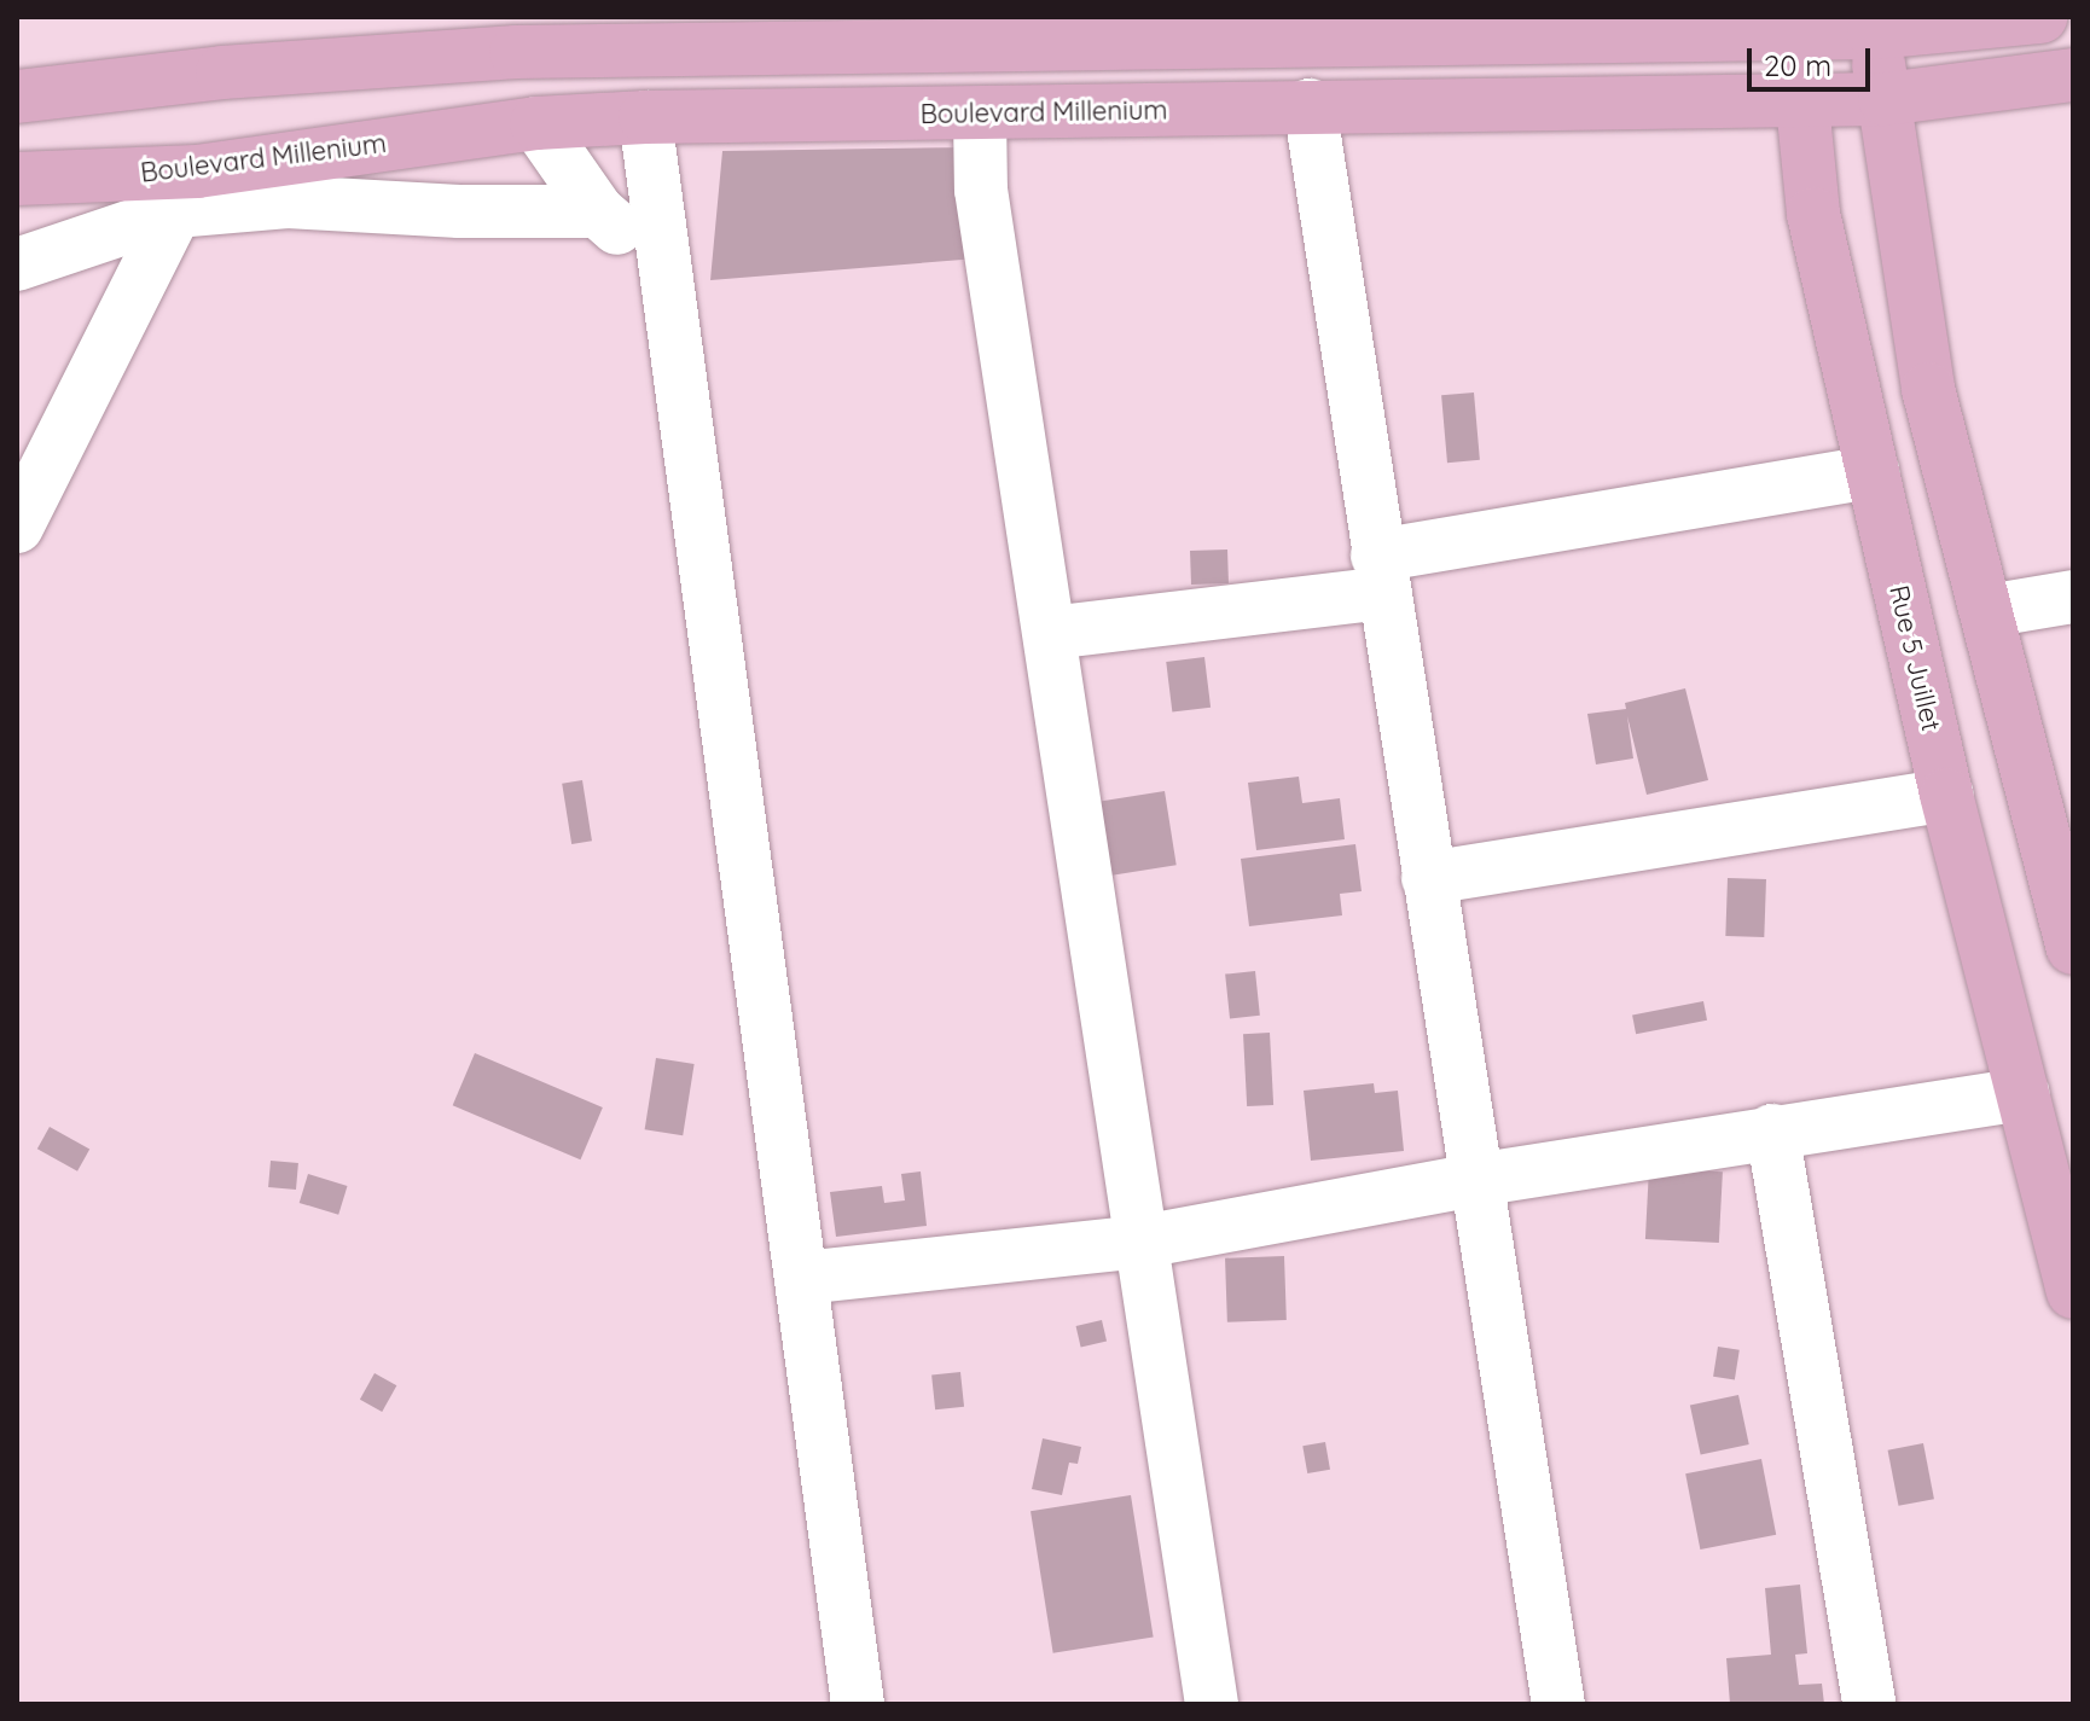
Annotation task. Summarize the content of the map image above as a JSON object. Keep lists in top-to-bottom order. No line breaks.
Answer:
{"streets":{"main road":["Boulevard Millenium","Rue 5 Juillet"]},"crossings":[["Boulevard Millenium","Rue 5 Juillet"]],"scale_bar":"20 m"}
